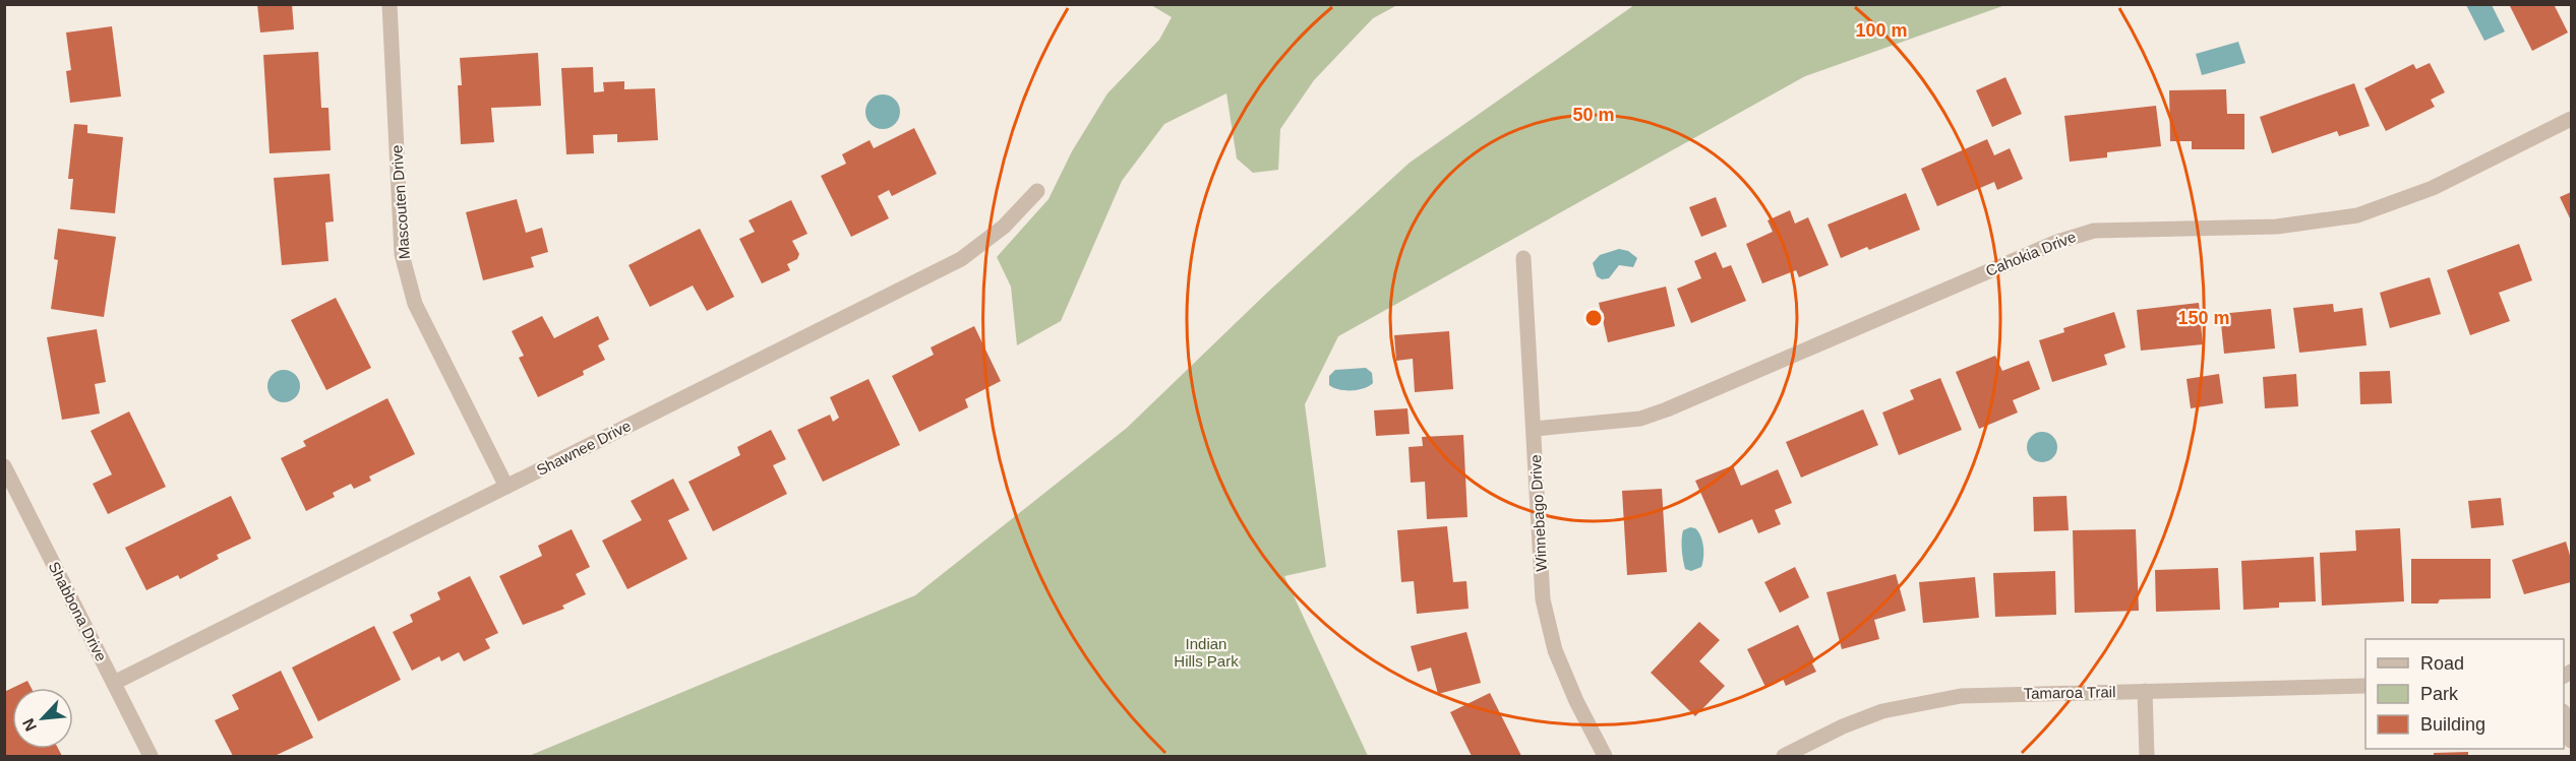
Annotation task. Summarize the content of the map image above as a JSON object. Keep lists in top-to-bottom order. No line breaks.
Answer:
{"streets":{"street":["Mascouten Drive","Cahokia Drive","Shawnee Drive","Winnebago Drive","Shabbona Drive","Tamaroa Trail"]},"crossings":[["Mascouten Drive","Shawnee Drive"],["Cahokia Drive","Winnebago Drive"],["Shawnee Drive","Shabbona Drive"]],"parks":["Indian Hills Park"],"legend":["Road","Park","Building"],"north":"bottom left","rings":["100 m","50 m","150 m"]}
